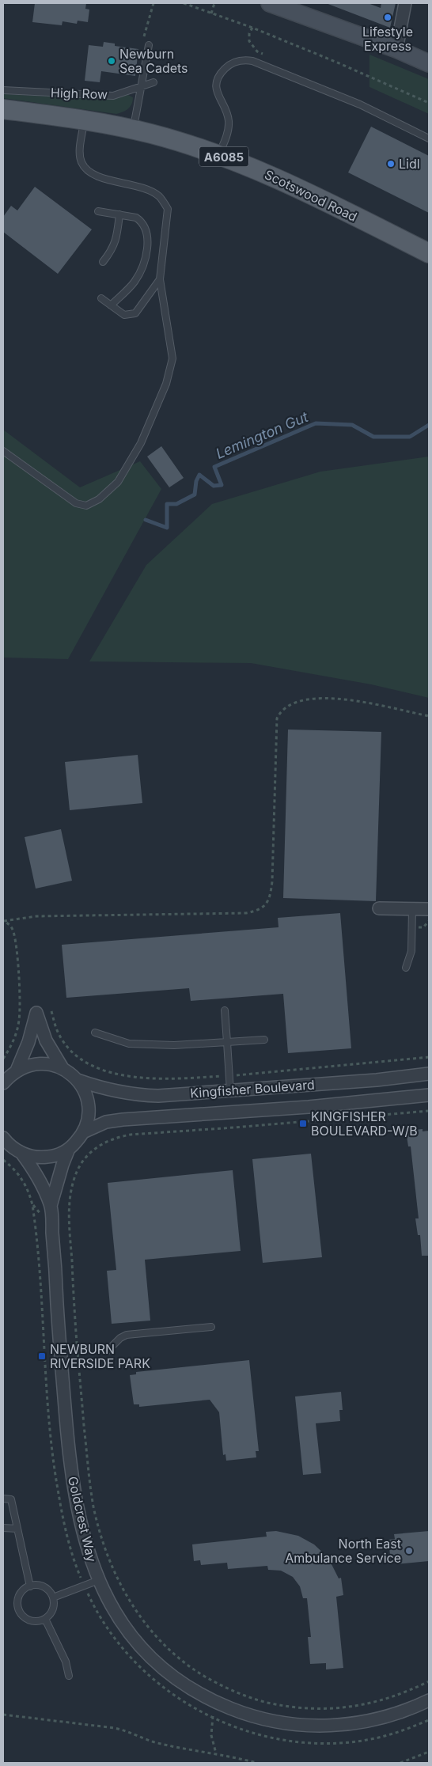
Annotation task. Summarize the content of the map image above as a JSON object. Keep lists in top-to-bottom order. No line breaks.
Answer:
{"streets":{"main road":["A6085","Scotswood Road"],"street":["Kingfisher Boulevard","Goldcrest Way"],"lane":["High Row"]},"water":["Lemington Gut"],"places":{"other":["Lifestyle Express","Newburn Sea Cadets","Lidl","North East Ambulance Service"],"transit":["KINGFISHER BOULEVARD-W/B","NEWBURN RIVERSIDE PARK"]}}
